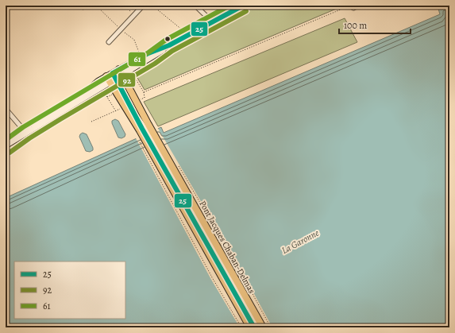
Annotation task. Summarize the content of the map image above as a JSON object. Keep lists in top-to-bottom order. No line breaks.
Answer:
{"streets":{"main road":["Pont Jacques Chaban-Delmas"]},"water":["La Garonne"],"lines":["transit line 25","transit line 61","transit line 92"],"legend":["25","92","61"],"scale_bar":"100 m"}
